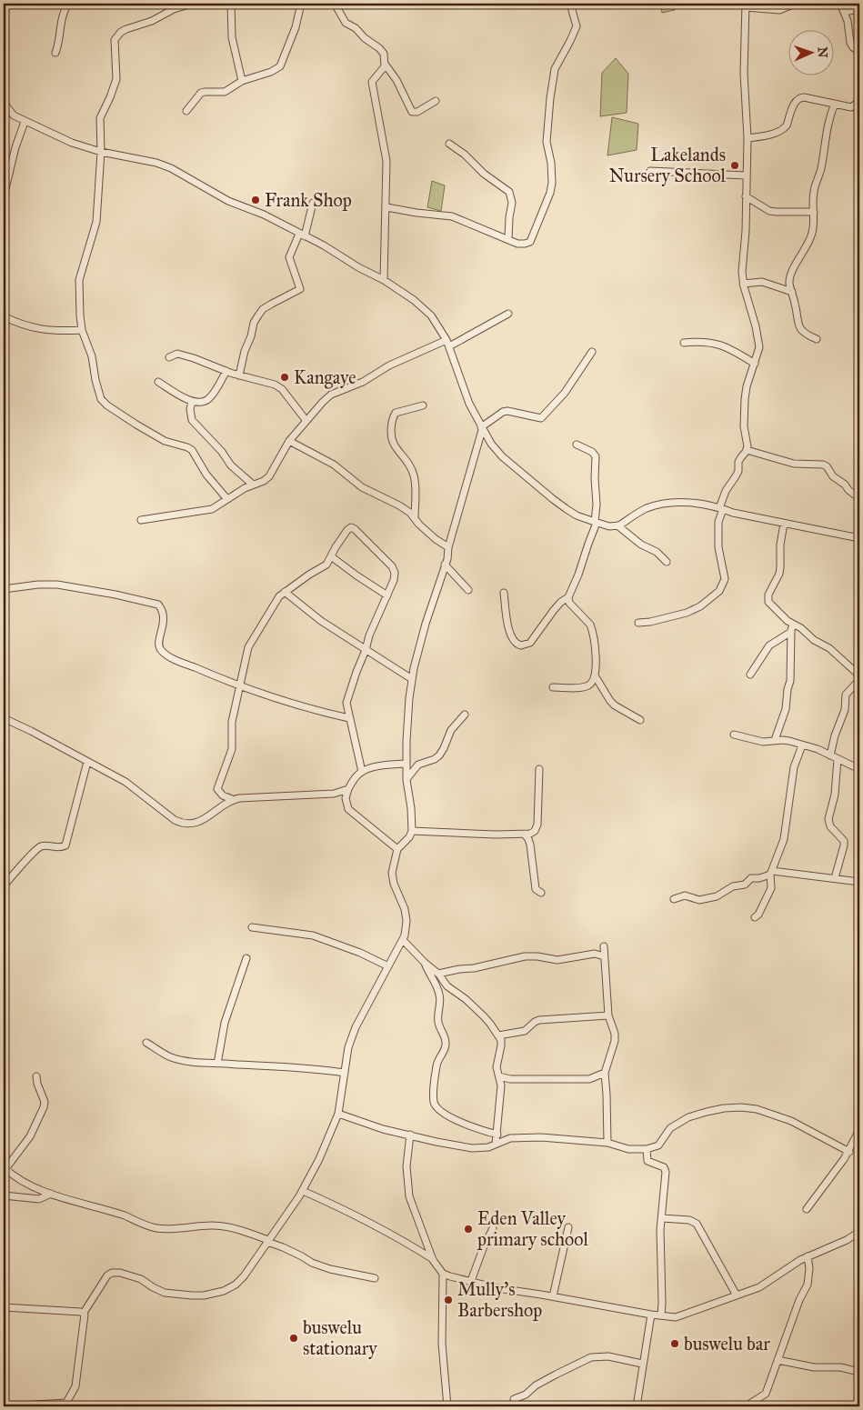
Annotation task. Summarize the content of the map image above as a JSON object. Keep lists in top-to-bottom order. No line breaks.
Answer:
{"places":["Lakelands Nursery School","Frank Shop","Kangaye","Eden Valley primary school","Mully's Barbershop","buswelu stationary","buswelu bar"],"north":"right"}
